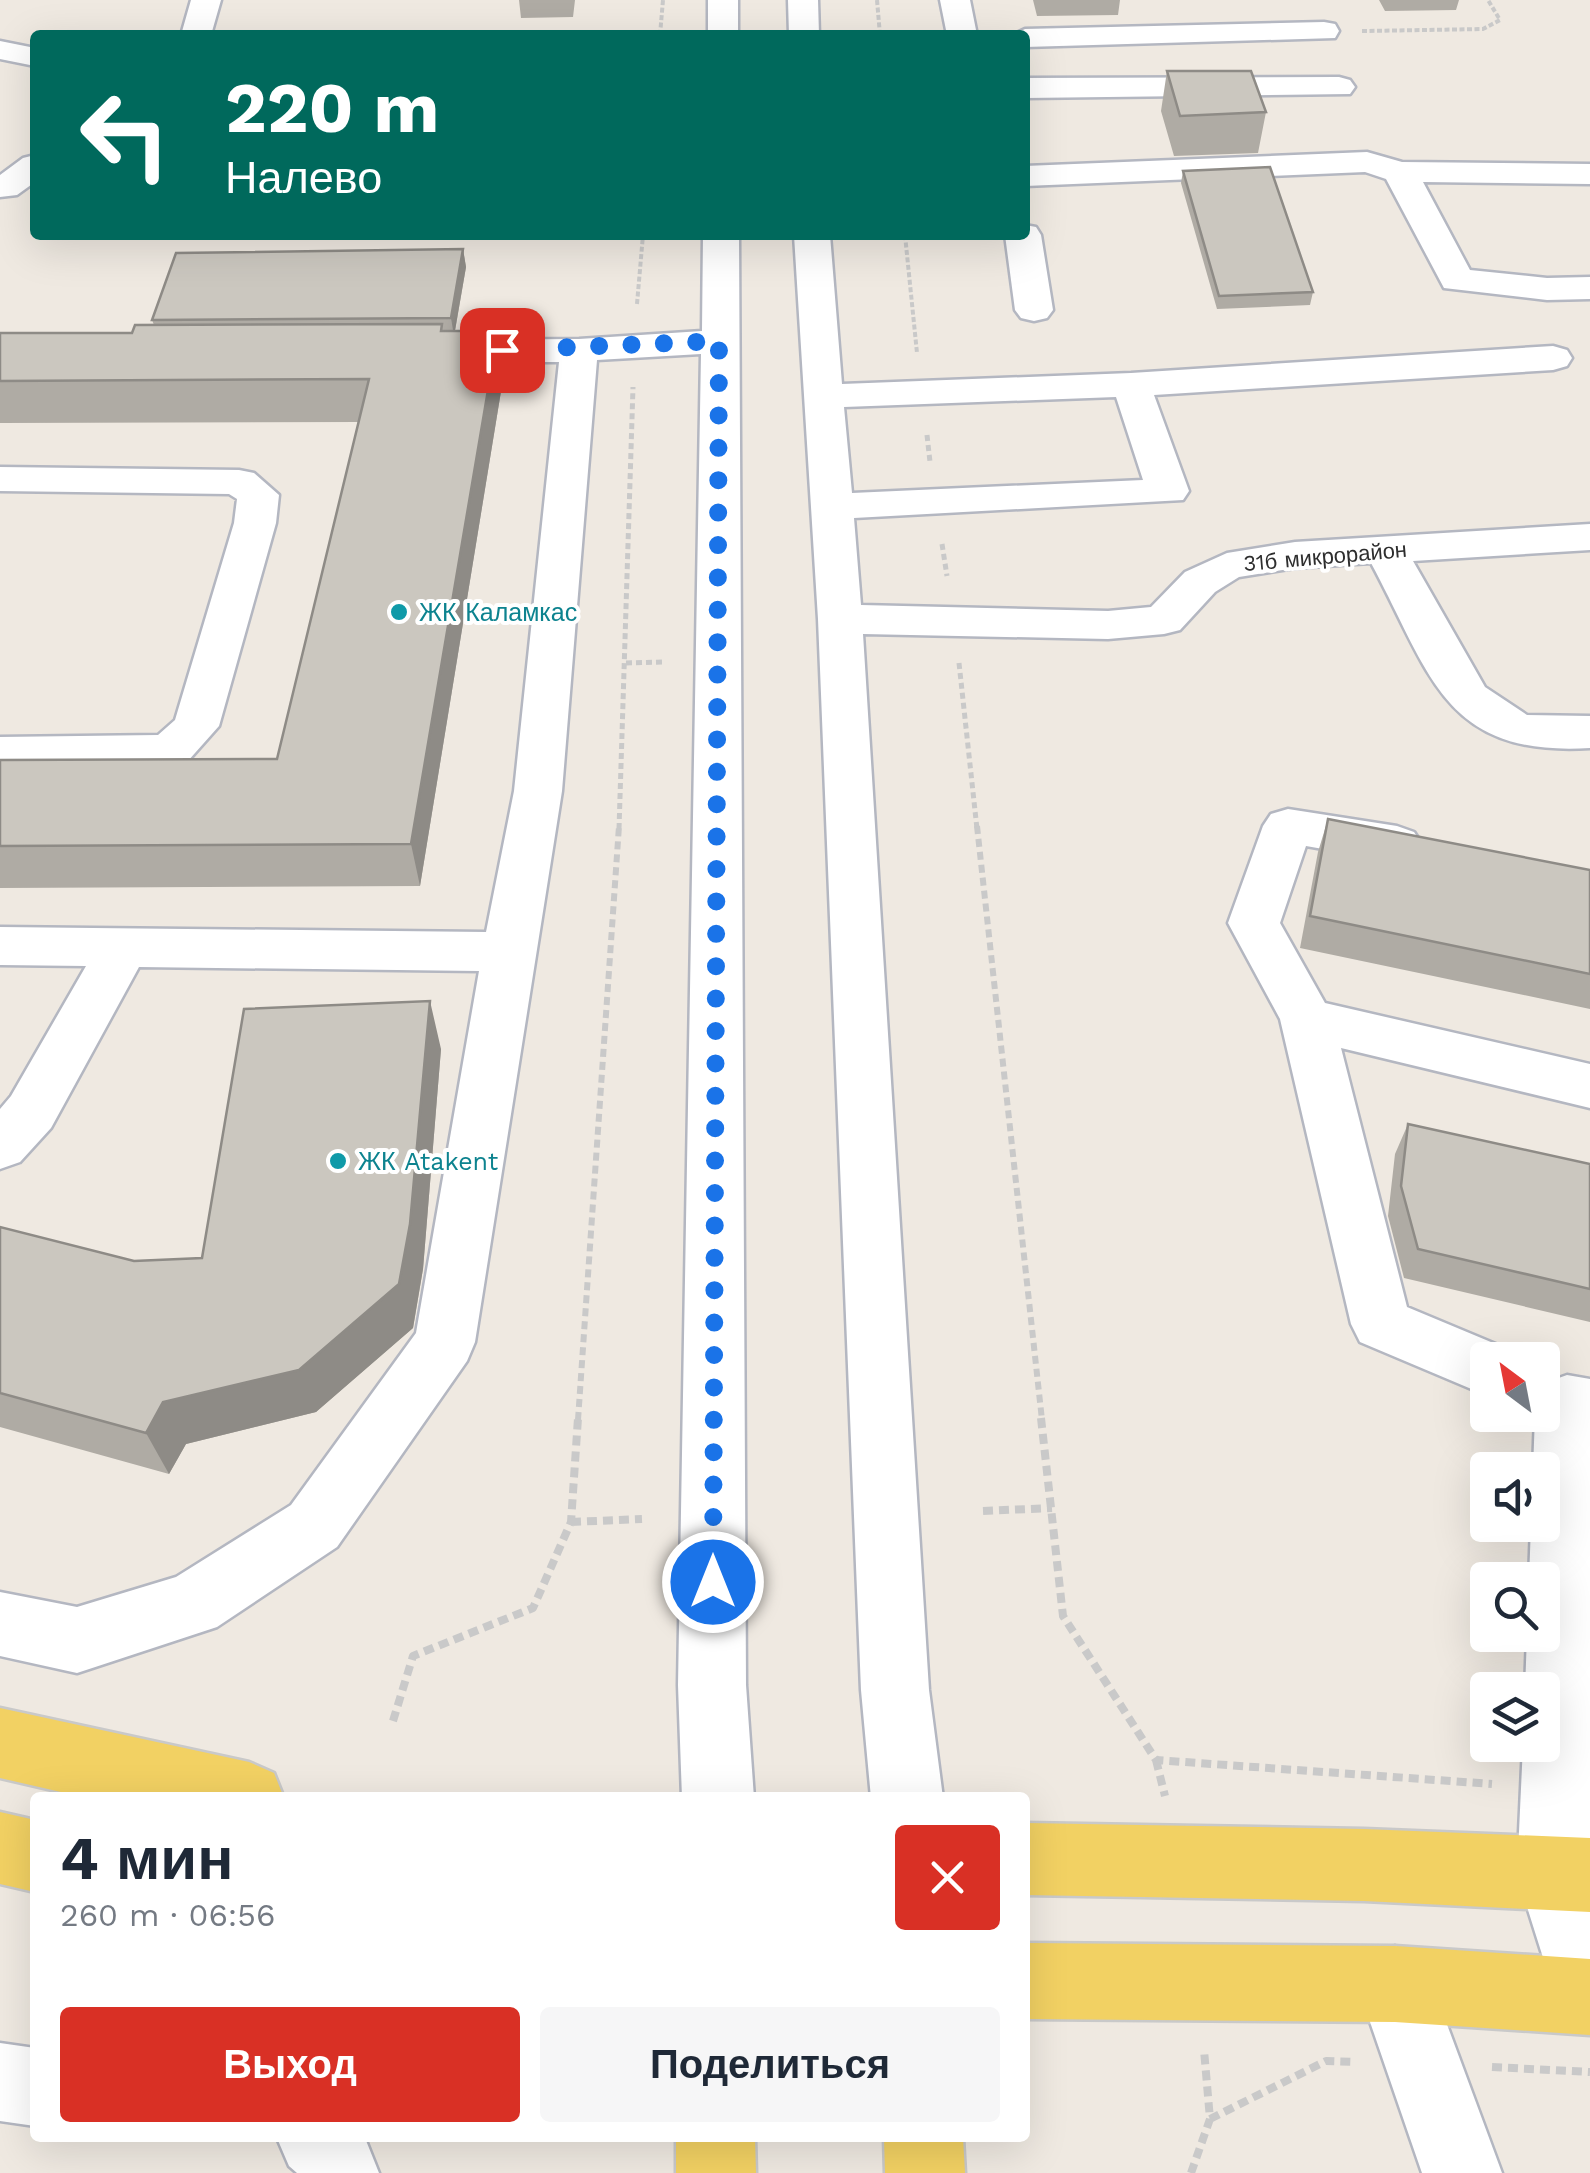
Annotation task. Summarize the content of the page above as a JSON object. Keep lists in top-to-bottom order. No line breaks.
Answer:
{"streets":{"street":["31б микрорайон"]},"places":["ЖК Каламкас","ЖК Atakent"],"north":"top left","page":{"turn":["220 m","Налево"],"heading":["4 мин","260 m · 06:56"],"buttons":["Выход","Поделиться"]}}
